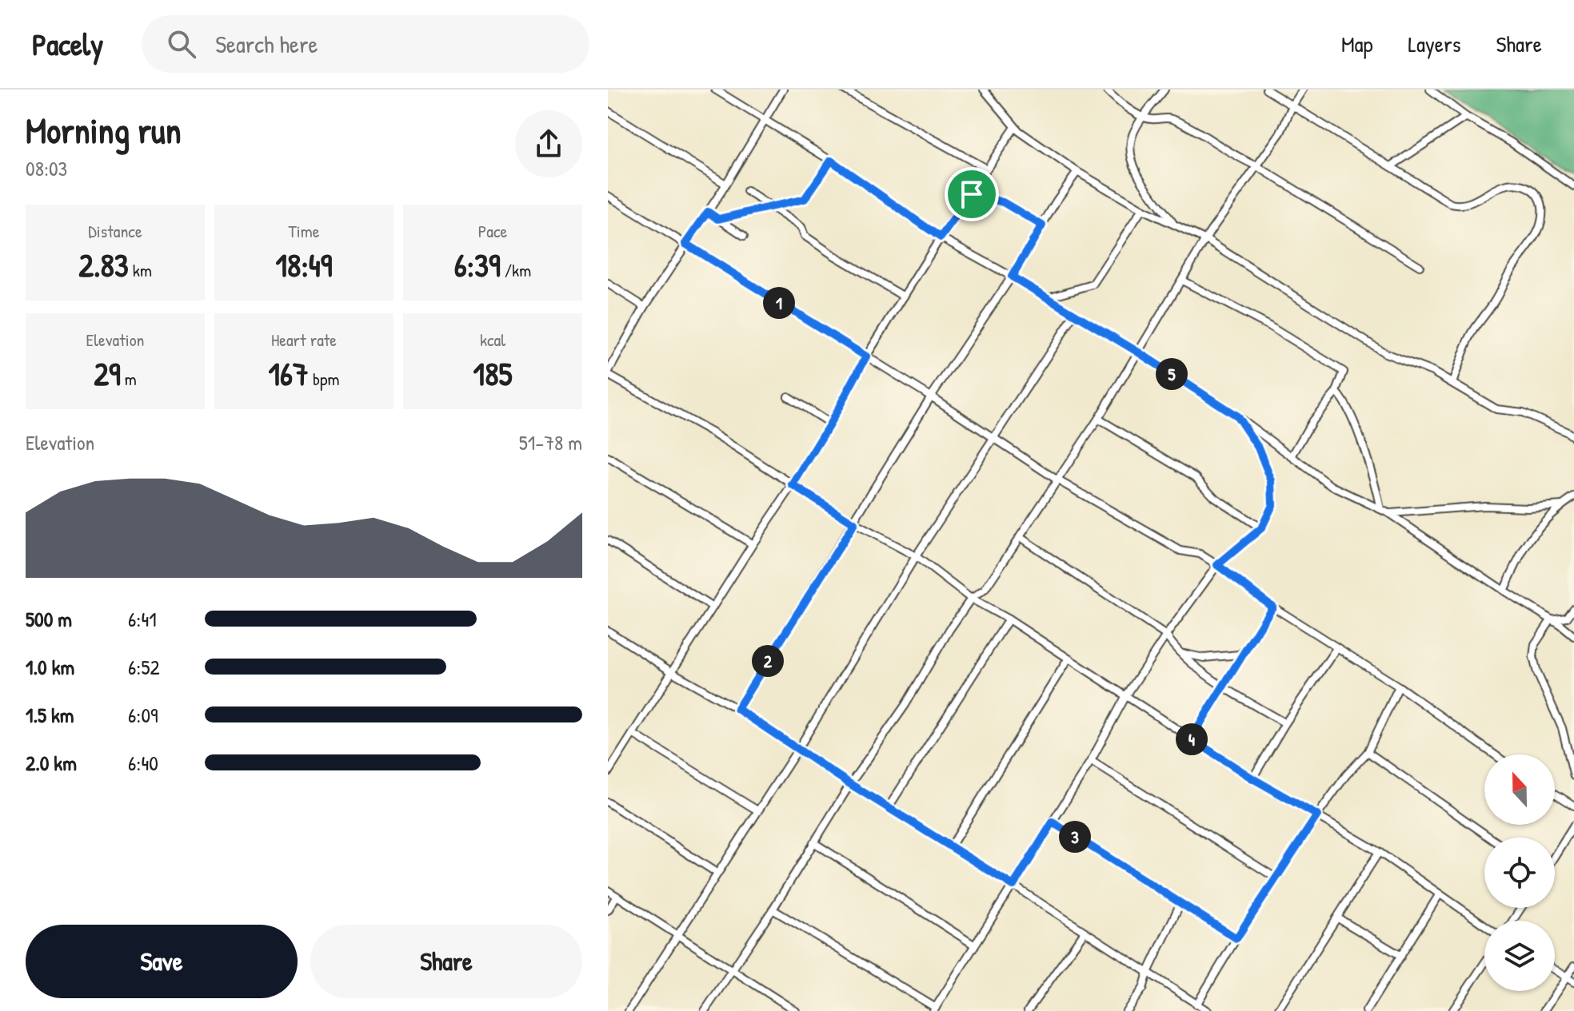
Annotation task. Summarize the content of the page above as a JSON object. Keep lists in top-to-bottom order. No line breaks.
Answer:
{"north":"top","page":{"header":"Pacely","search":"Search here","nav":["Map","Layers","Share"],"heading":["Morning run","08:03"],"stats":[["Distance","2.83 km"],["Time","18:49"],["Pace","6:39 /km"],["Elevation","29 m"],["Heart rate","167 bpm"],["kcal","185"]],"pins":["1","5","2","4","3"],"chart":["Elevation","51–78 m"],"list":[{"name":"500 m","note":"6:41"},{"name":"1.0 km","note":"6:52"},{"name":"1.5 km","note":"6:09"},{"name":"2.0 km","note":"6:40"}],"buttons":["Save","Share"]}}
